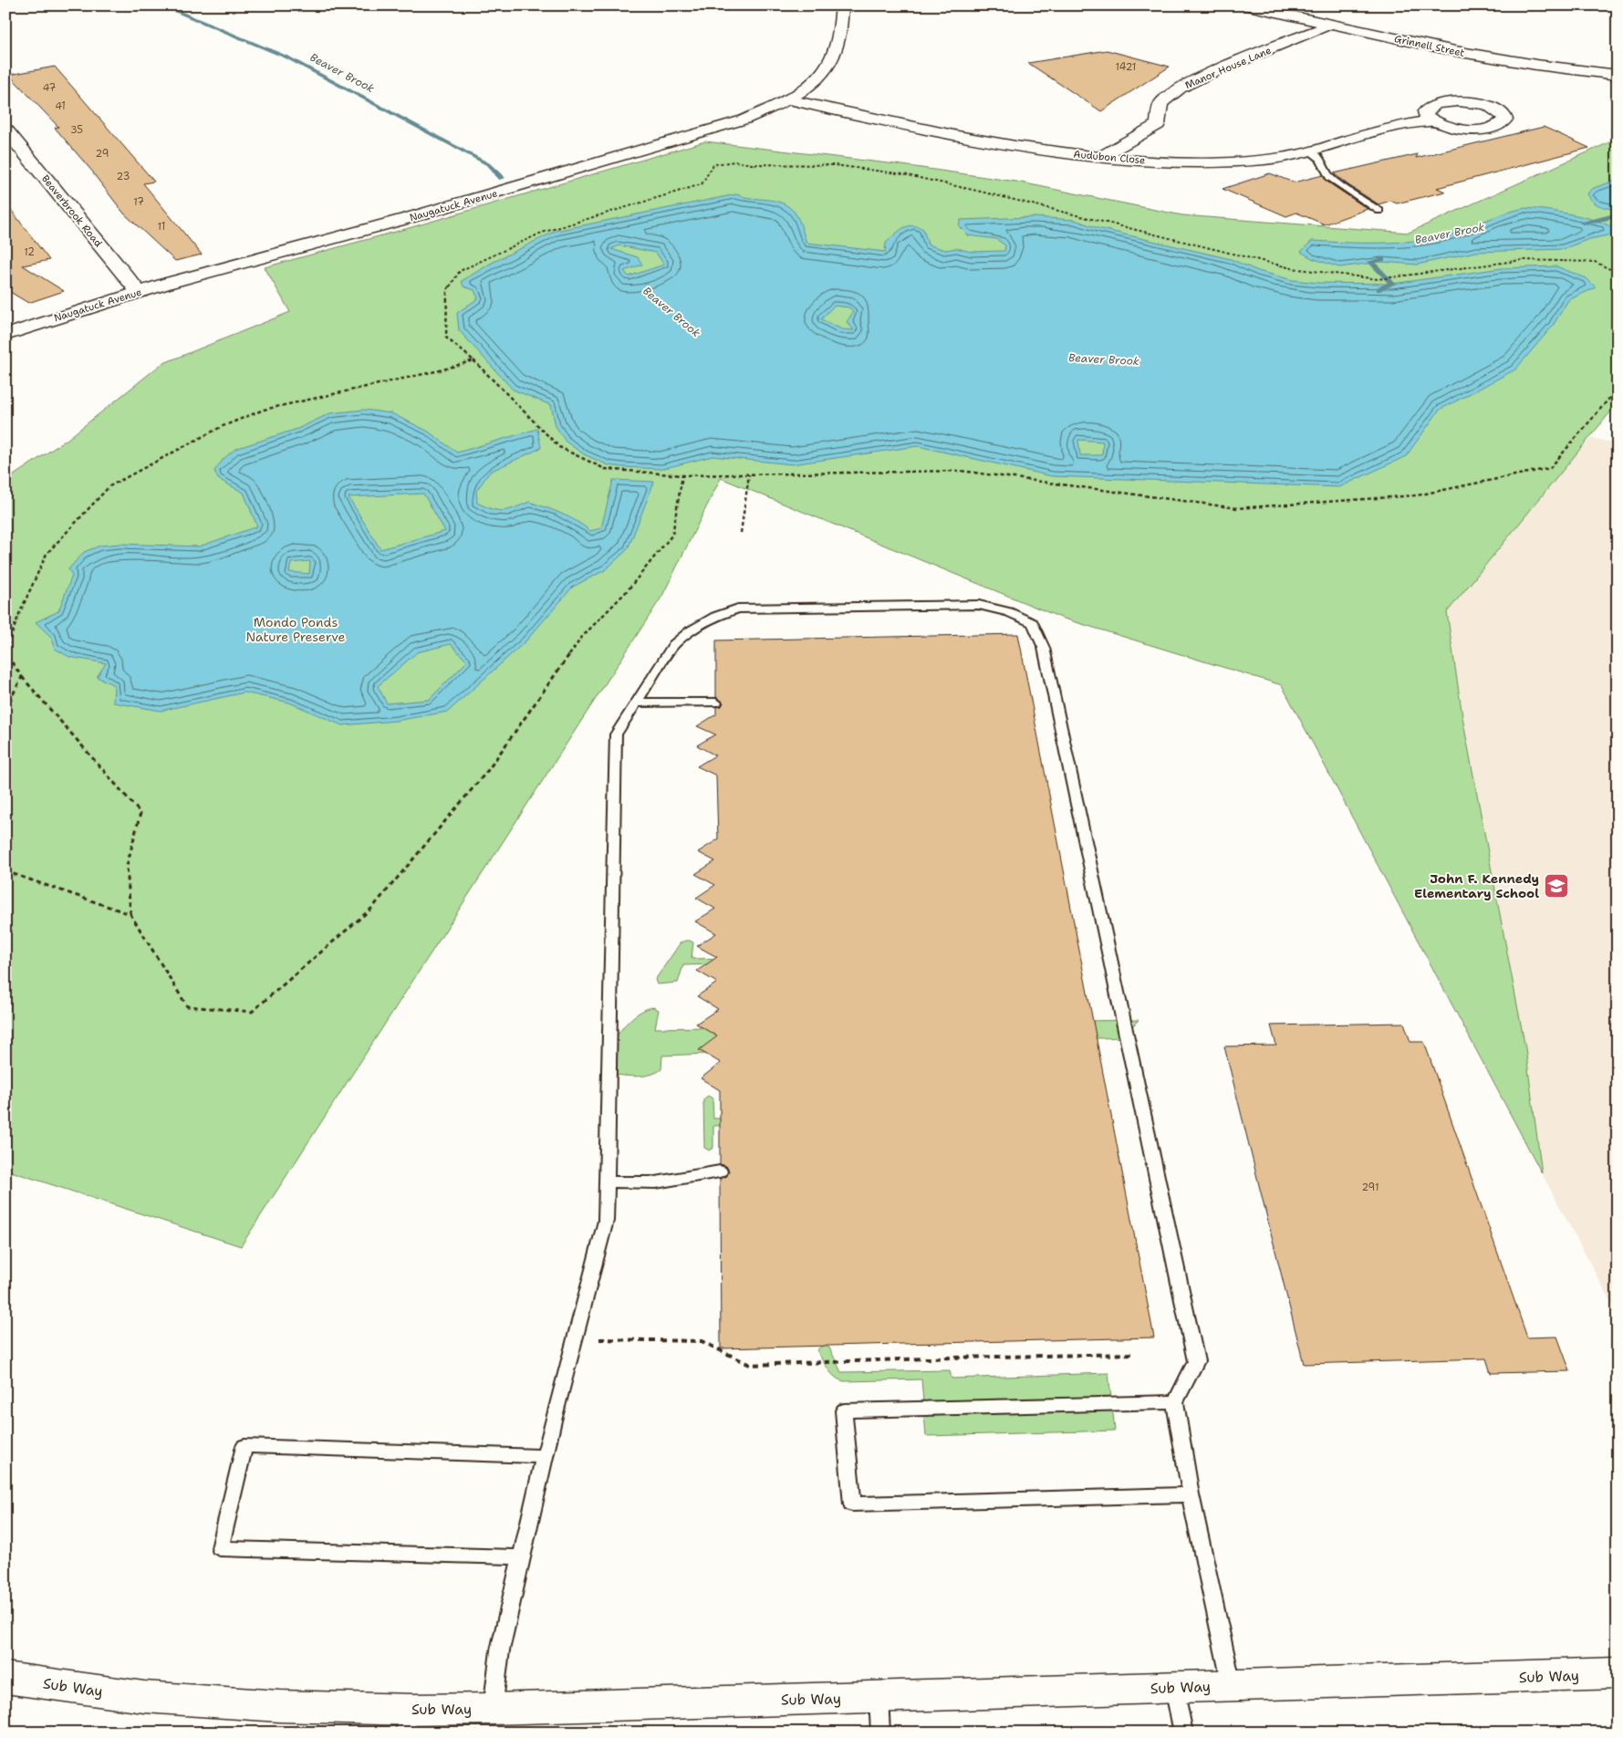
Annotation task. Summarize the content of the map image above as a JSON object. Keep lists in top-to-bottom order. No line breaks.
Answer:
{"streets":{"street":["Grinnell Street","Manor House Lane","Audubon Close","Naugatuck Avenue","Beaverbrook Road","Sub Way"]},"crossings":[["Grinnell Street","Manor House Lane"],["Manor House Lane","Audubon Close"],["Audubon Close","Naugatuck Avenue"],["Naugatuck Avenue","Beaverbrook Road"]],"water":["Beaver Brook"],"parks":["Mondo Ponds Nature Preserve"],"places":{"school or university":["John F. Kennedy Elementary School"]},"house_numbers":["1421","47","41","35","29","23","17","11","12","291"]}
